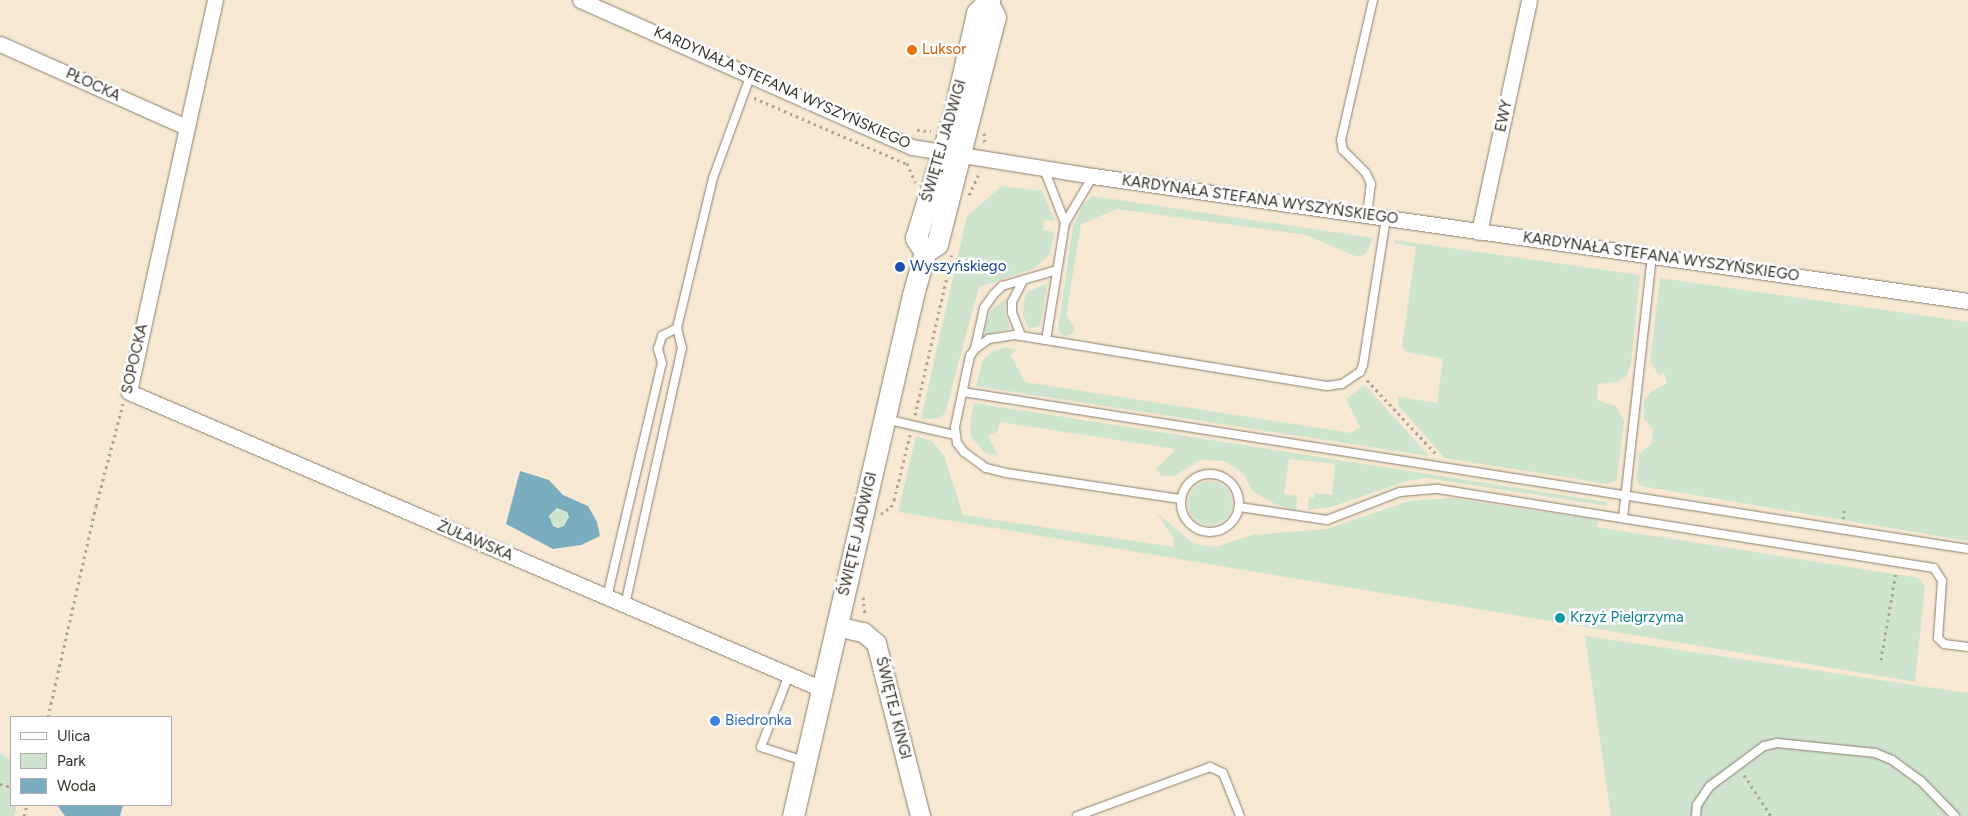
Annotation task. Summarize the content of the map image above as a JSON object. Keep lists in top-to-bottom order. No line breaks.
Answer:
{"streets":{"main road":["ŚWIĘTEJ JADWIGI"],"street":["PŁOCKA","KARDYNAŁA STEFANA WYSZYŃSKIEGO","EWY","SOPOCKA","ŻUŁAWSKA","ŚWIĘTEJ KINGI"]},"crossings":[["PŁOCKA","SOPOCKA"],["KARDYNAŁA STEFANA WYSZYŃSKIEGO","EWY"],["KARDYNAŁA STEFANA WYSZYŃSKIEGO","ŚWIĘTEJ JADWIGI"],["ŚWIĘTEJ JADWIGI","ŻUŁAWSKA"],["SOPOCKA","ŻUŁAWSKA"]],"places":["Luksor","Wyszyńskiego","Krzyż Pielgrzyma","Biedronka"],"legend":["Ulica","Park","Woda"]}
